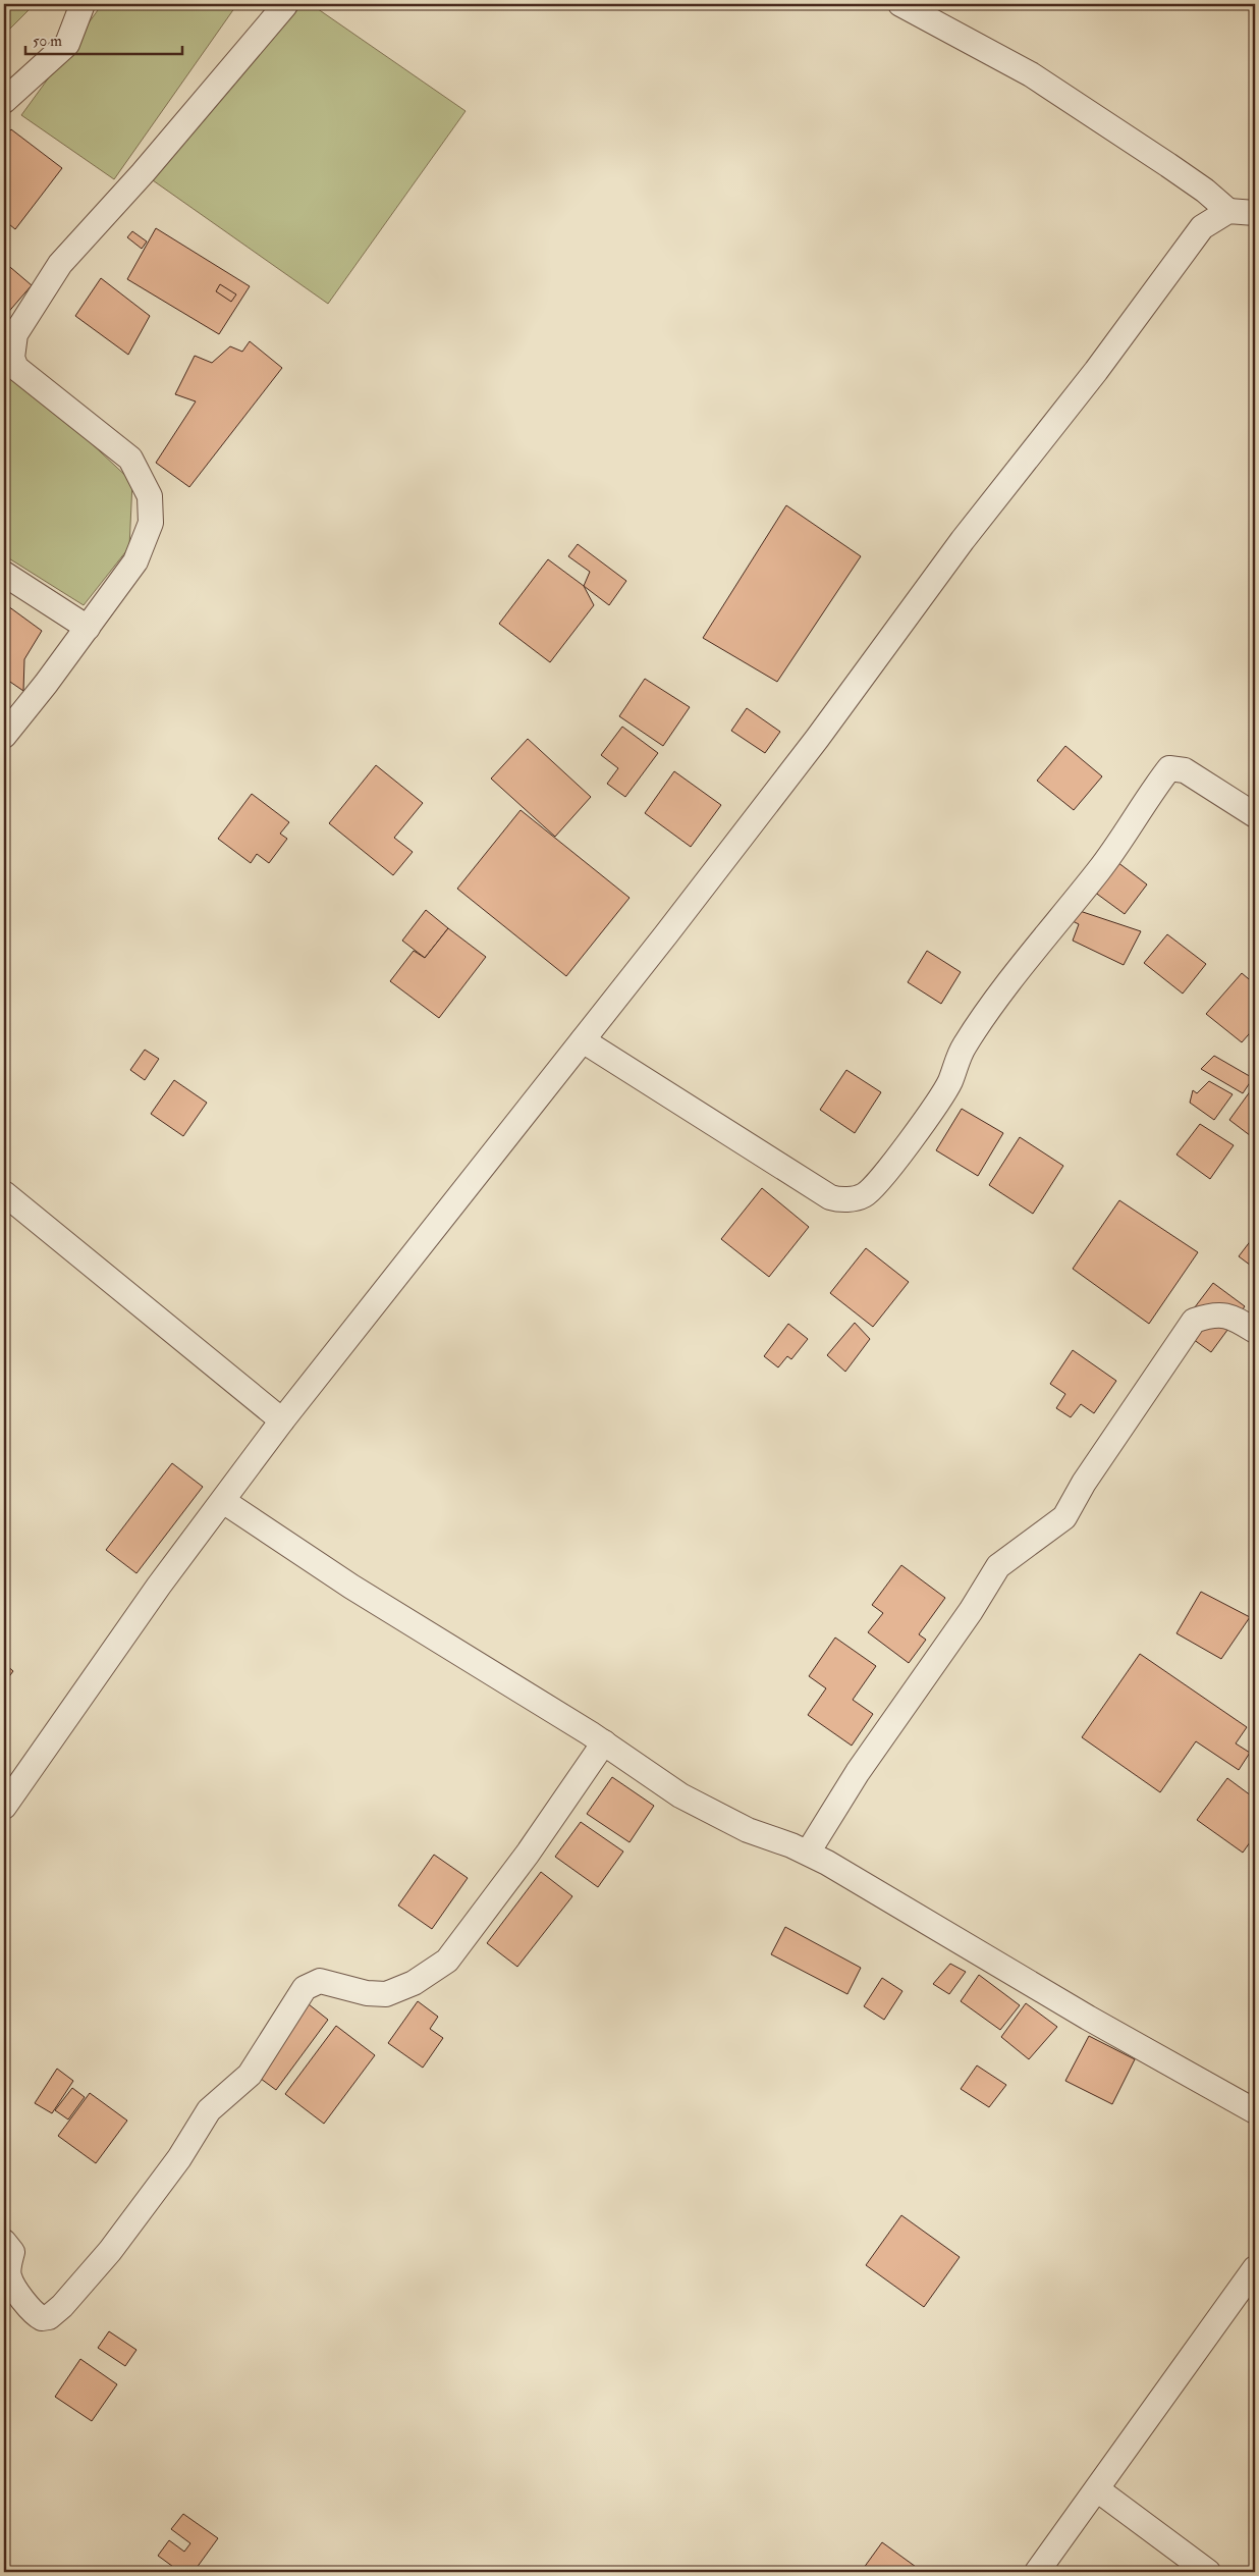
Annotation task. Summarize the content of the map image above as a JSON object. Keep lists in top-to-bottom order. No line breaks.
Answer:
{"scale_bar":"50 m"}
